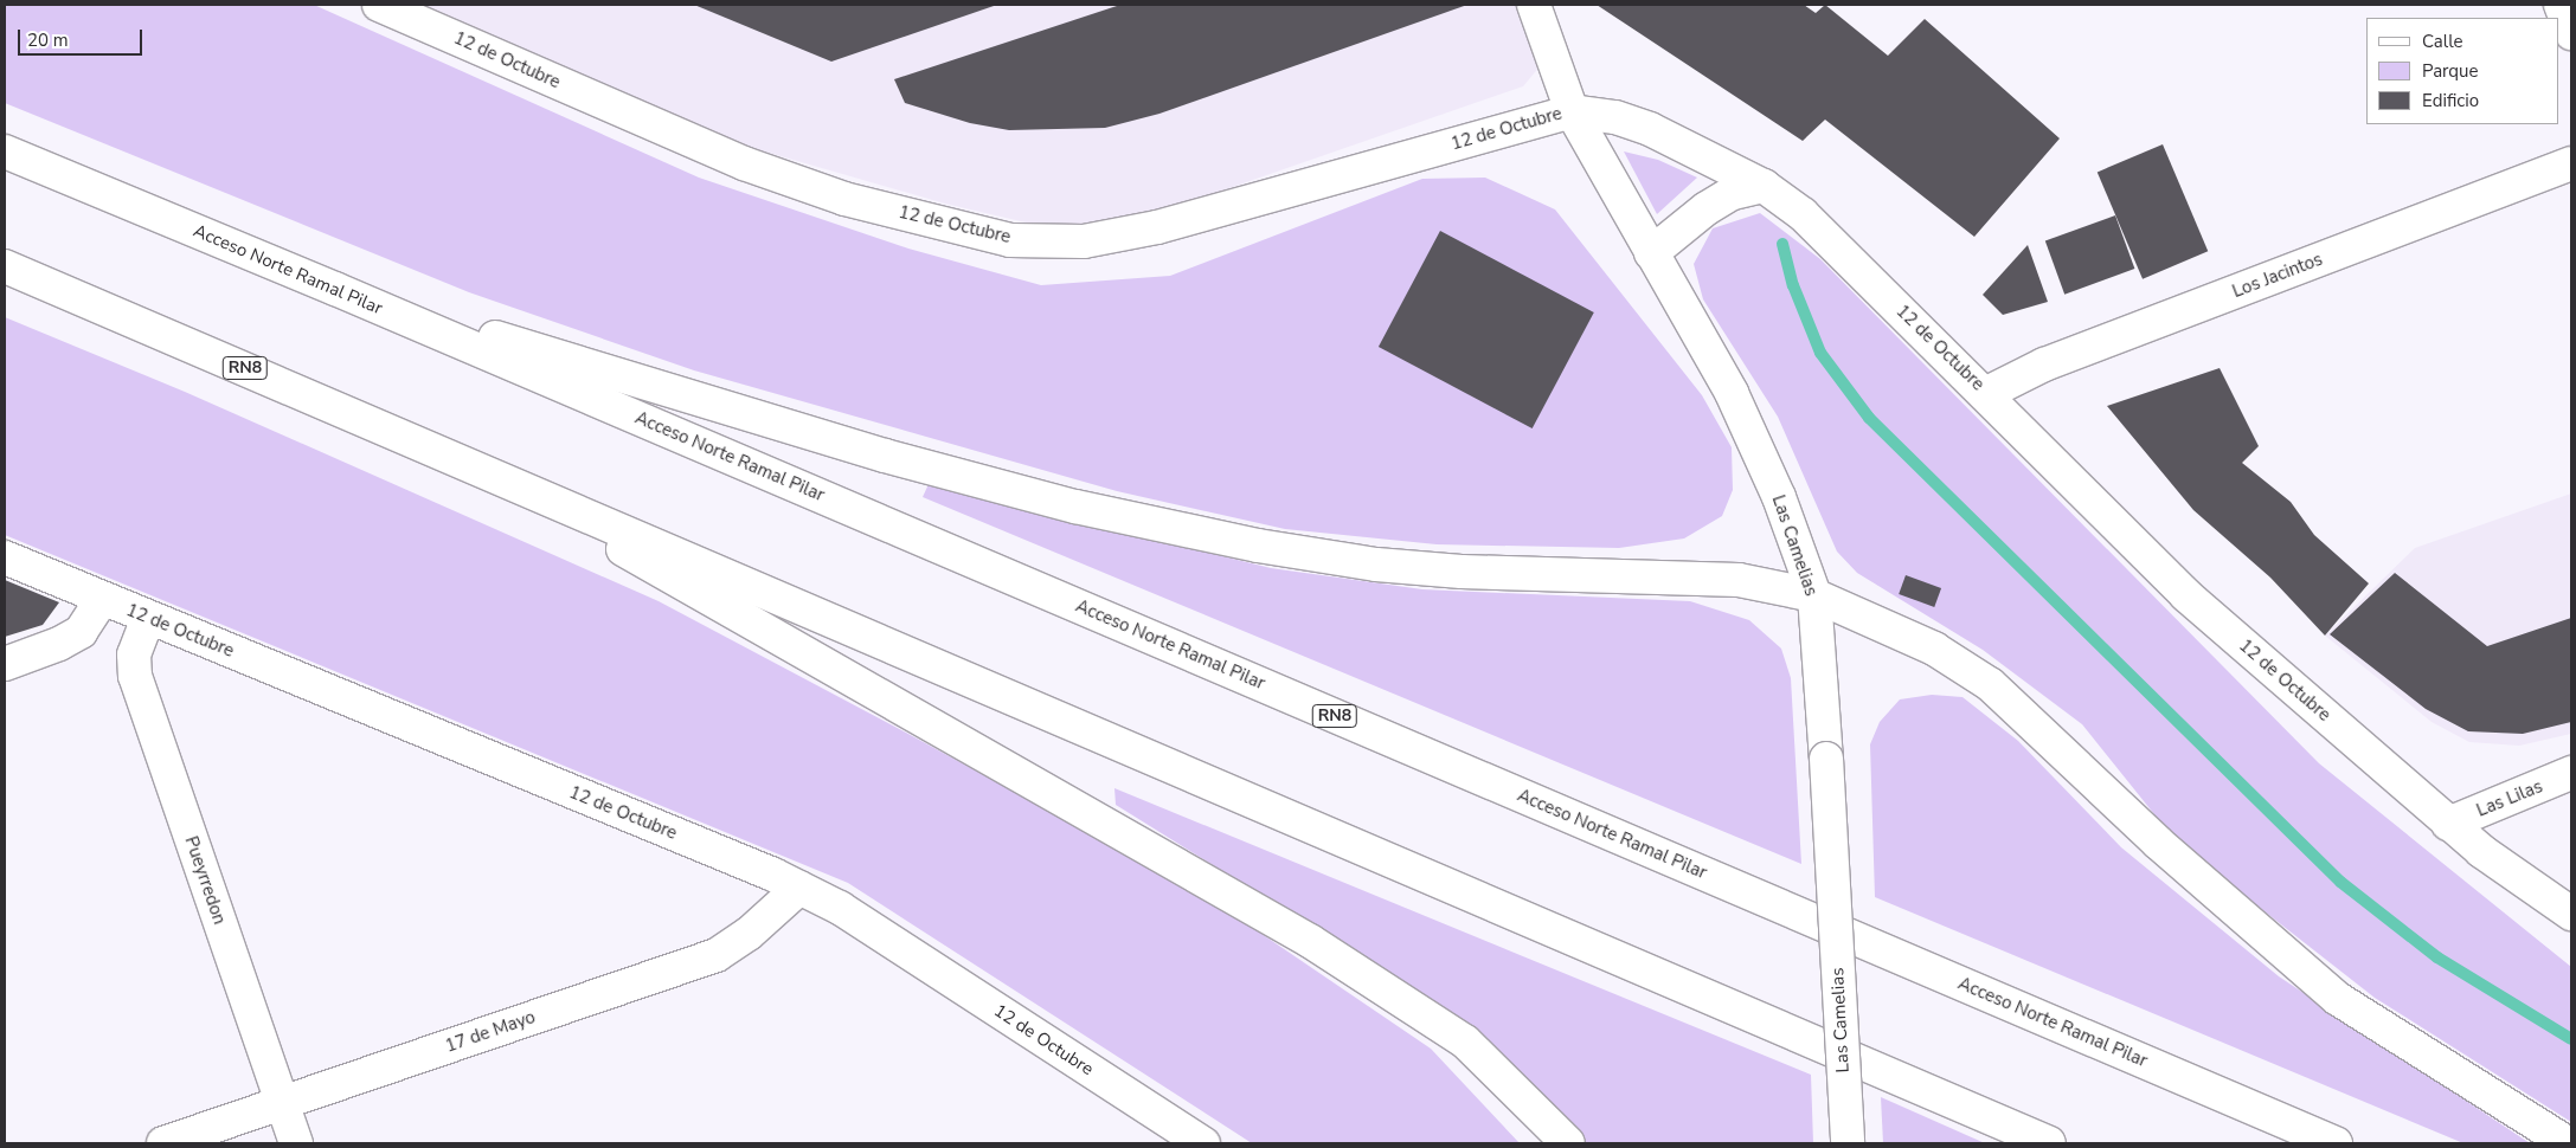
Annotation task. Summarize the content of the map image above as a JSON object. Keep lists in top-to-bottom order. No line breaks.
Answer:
{"streets":{"main road":["12 de Octubre","Acceso Norte Ramal Pilar","Los Jacintos","RN8","Las Camelias","Las Lilas","Pueyrredon","17 de Mayo"]},"crossings":[["12 de Octubre","Los Jacintos"],["12 de Octubre","Las Camelias"],["12 de Octubre","Las Lilas"],["12 de Octubre","Pueyrredon"],["12 de Octubre","17 de Mayo"],["Pueyrredon","17 de Mayo"]],"legend":["Calle","Parque","Edificio"],"scale_bar":"20 m"}
